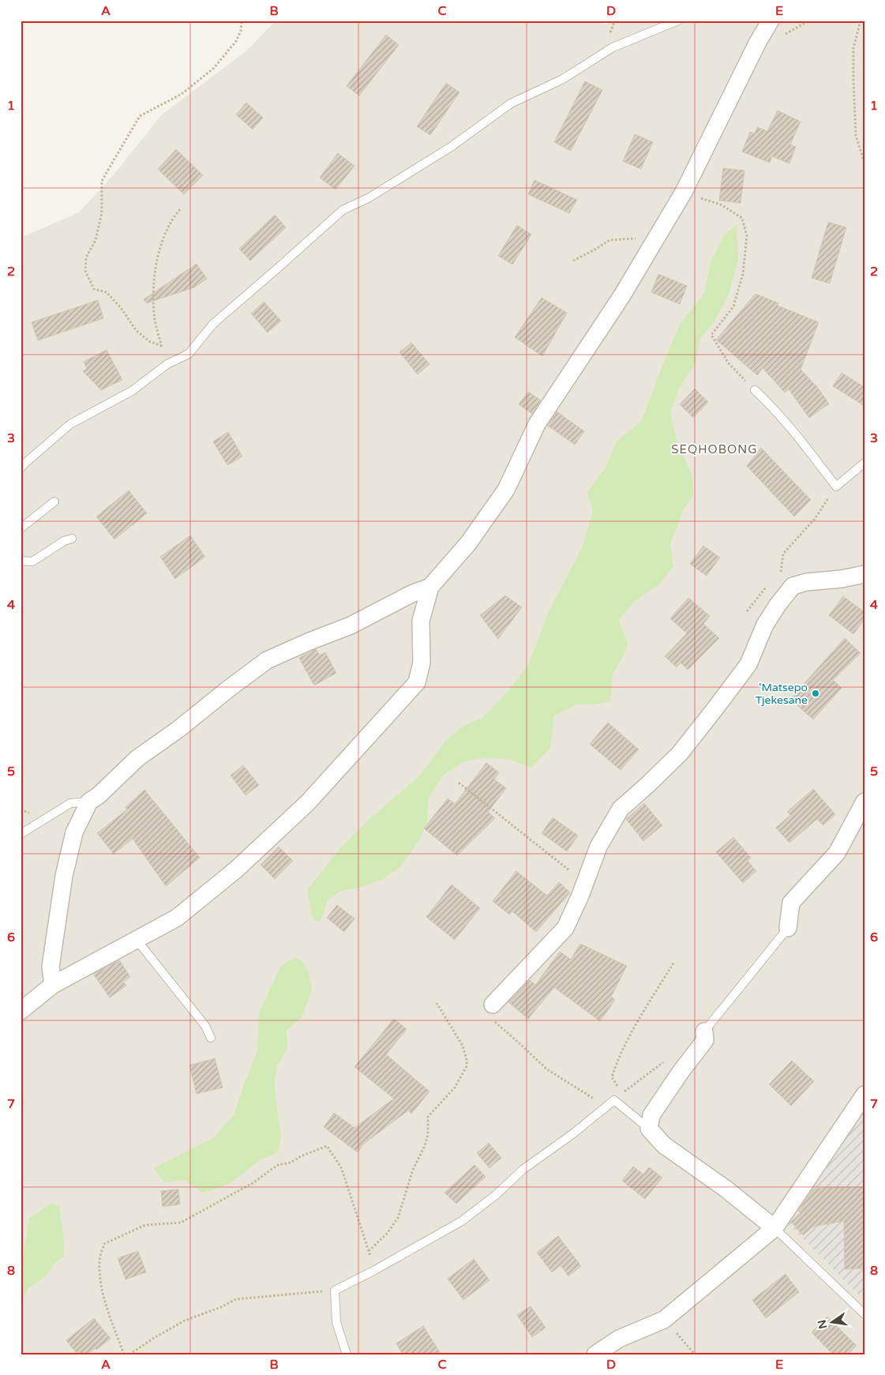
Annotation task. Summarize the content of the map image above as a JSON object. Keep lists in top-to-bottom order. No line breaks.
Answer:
{"districts":["SEQHOBONG"],"places":["'Matsepo Tjekesane"],"north":"left","grid":{"columns":["A","B","C","D","E"],"rows":["1","2","3","4","5","6","7","8"]}}
